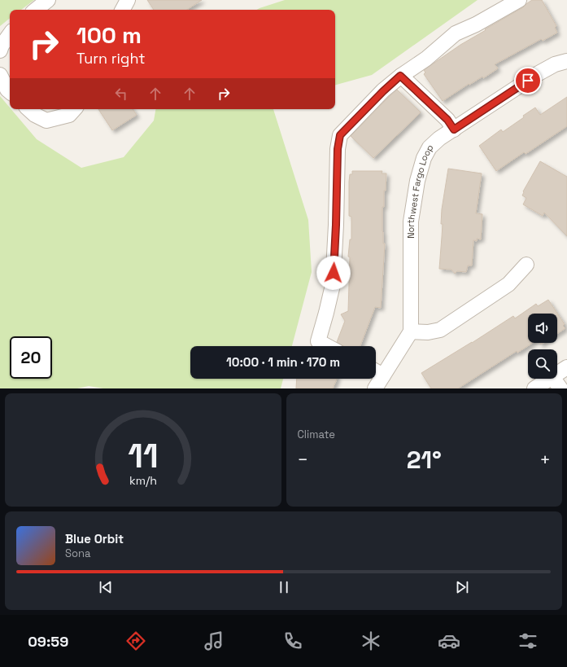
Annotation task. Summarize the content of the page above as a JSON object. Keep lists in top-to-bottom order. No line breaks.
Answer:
{"streets":{"street":["Northwest Fargo Loop"]},"page":{"turn":["100 m","Turn right"],"limit":"20","trip":"10:00 · 1 min · 170 m","tile":"Climate","heat":["−","21°","+"],"song":["Blue Orbit","Sona"],"tabs":"09:59","gauge":["11","km/h"]}}
